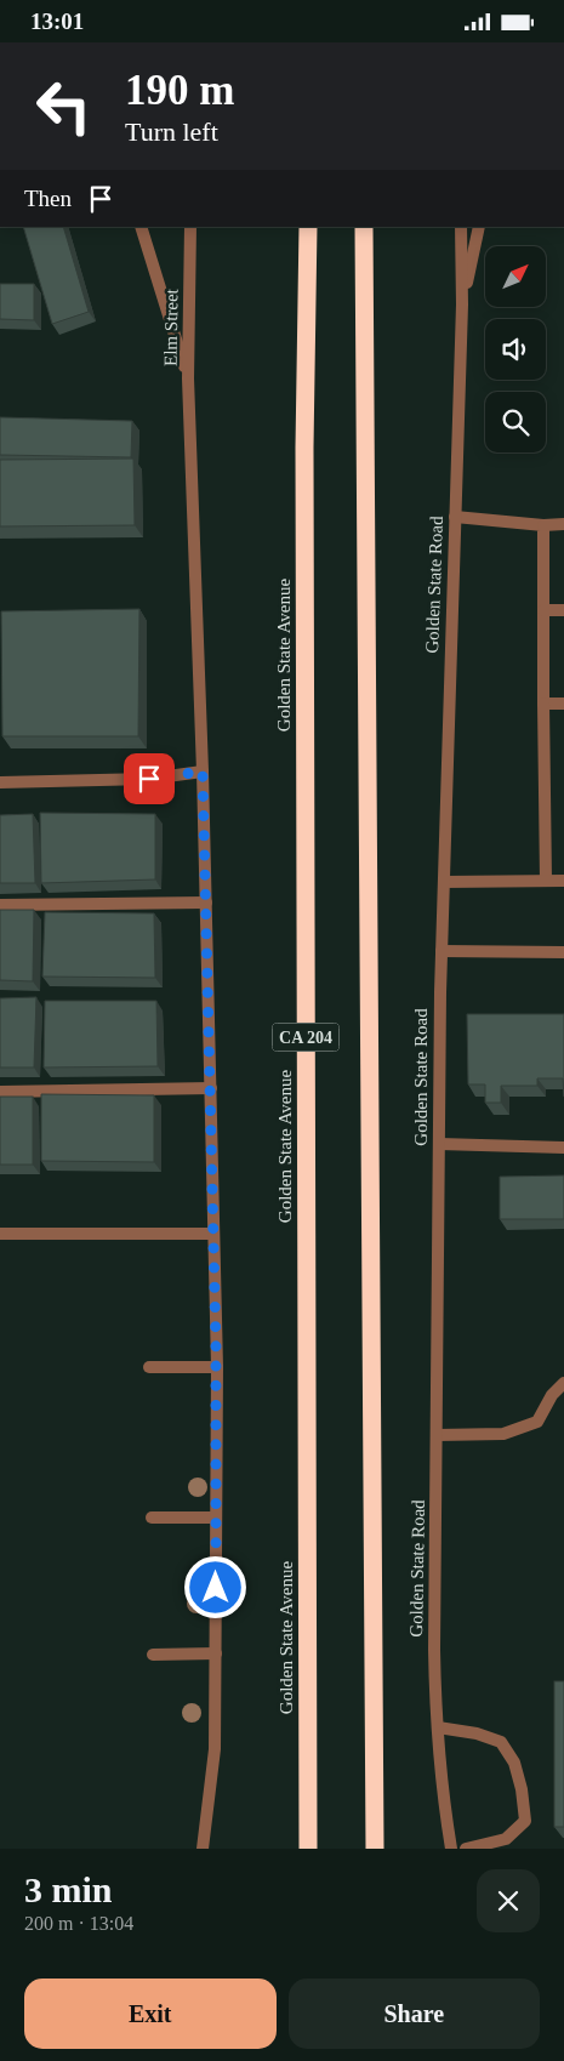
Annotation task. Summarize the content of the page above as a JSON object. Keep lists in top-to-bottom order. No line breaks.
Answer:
{"streets":{"highway":["Golden State Avenue","CA 204"],"street":["Elm Street","Golden State Road"]},"north":"top right","page":{"status":"13:01","turn":["190 m","Turn left"],"then":"Then","heading":["3 min","200 m · 13:04"],"buttons":["Exit","Share"]}}
